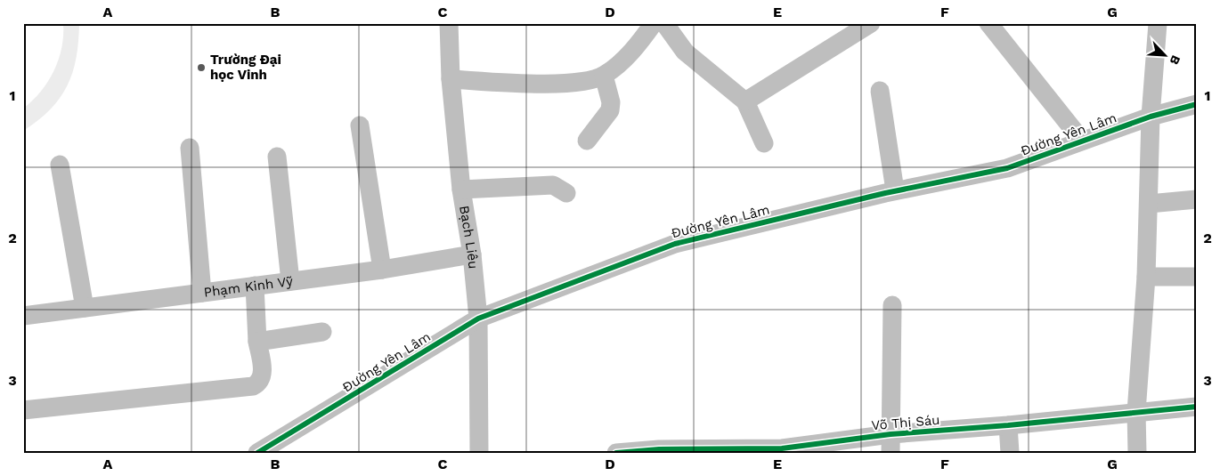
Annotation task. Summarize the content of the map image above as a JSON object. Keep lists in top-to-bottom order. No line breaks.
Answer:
{"streets":{"street":["Đường Yên Lâm","Bạch Liêu","Phạm Kinh Vỹ","Võ Thị Sáu"]},"crossings":[["Đường Yên Lâm","Bạch Liêu"],["Bạch Liêu","Phạm Kinh Vỹ"]],"places":["Trường Đại học Vinh"],"north":"bottom right","grid":{"columns":["A","B","C","D","E","F","G"],"rows":["1","2","3"]}}
